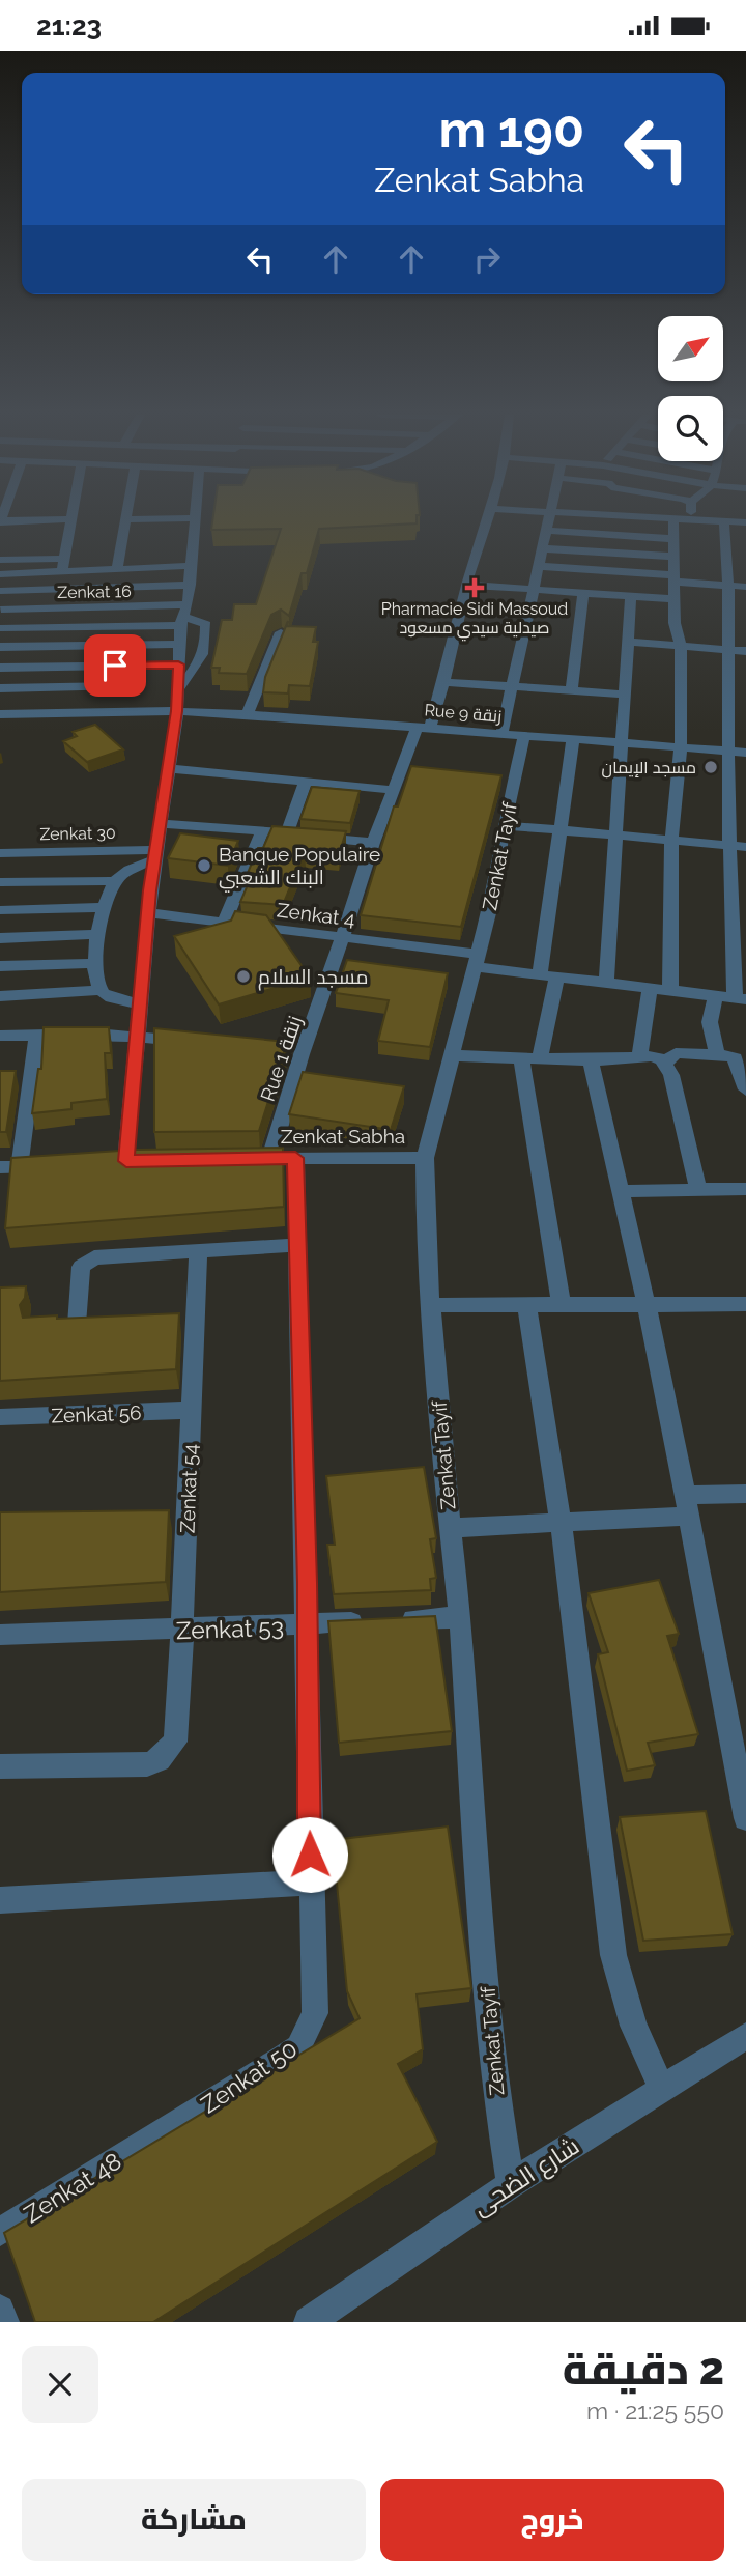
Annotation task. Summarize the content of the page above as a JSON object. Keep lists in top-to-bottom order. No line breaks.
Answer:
{"streets":{"street":["Zenkat 16","Rue 9 زنقة","Zenkat 30","Zenkat Tayif","Zenkat 4","Rue 1 زنقة","Zenkat Sabha","Zenkat 56","Zenkat 54","Zenkat 53","Zenkat 50","شارع الضحى","Zenkat 48"]},"crossings":[["Rue 9 زنقة","Zenkat Tayif"],["Rue 9 زنقة","Rue 1 زنقة"],["Zenkat Tayif","Zenkat 4"],["Zenkat Tayif","Zenkat Sabha"],["Zenkat Tayif","Zenkat 53"],["Zenkat Tayif","شارع الضحى"],["Zenkat 4","Rue 1 زنقة"],["Rue 1 زنقة","Zenkat Sabha"],["Zenkat Sabha","Zenkat 50"],["Zenkat 56","Zenkat 54"],["Zenkat 54","Zenkat 53"],["Zenkat 53","Zenkat 50"],["Zenkat 50","Zenkat 48"]],"places":{"health":["Pharmacie Sidi Massoud صيدلية سيدي مسعود"],"other":["مسجد الإيمان","Banque Populaire البنك الشعبي","مسجد السلام"]},"north":"top right","page":{"status":"21:23","turn":["190 m","Zenkat Sabha"],"heading":["2 دقيقة","550 m · 21:25"],"buttons":["خروج","مشاركة"]}}
